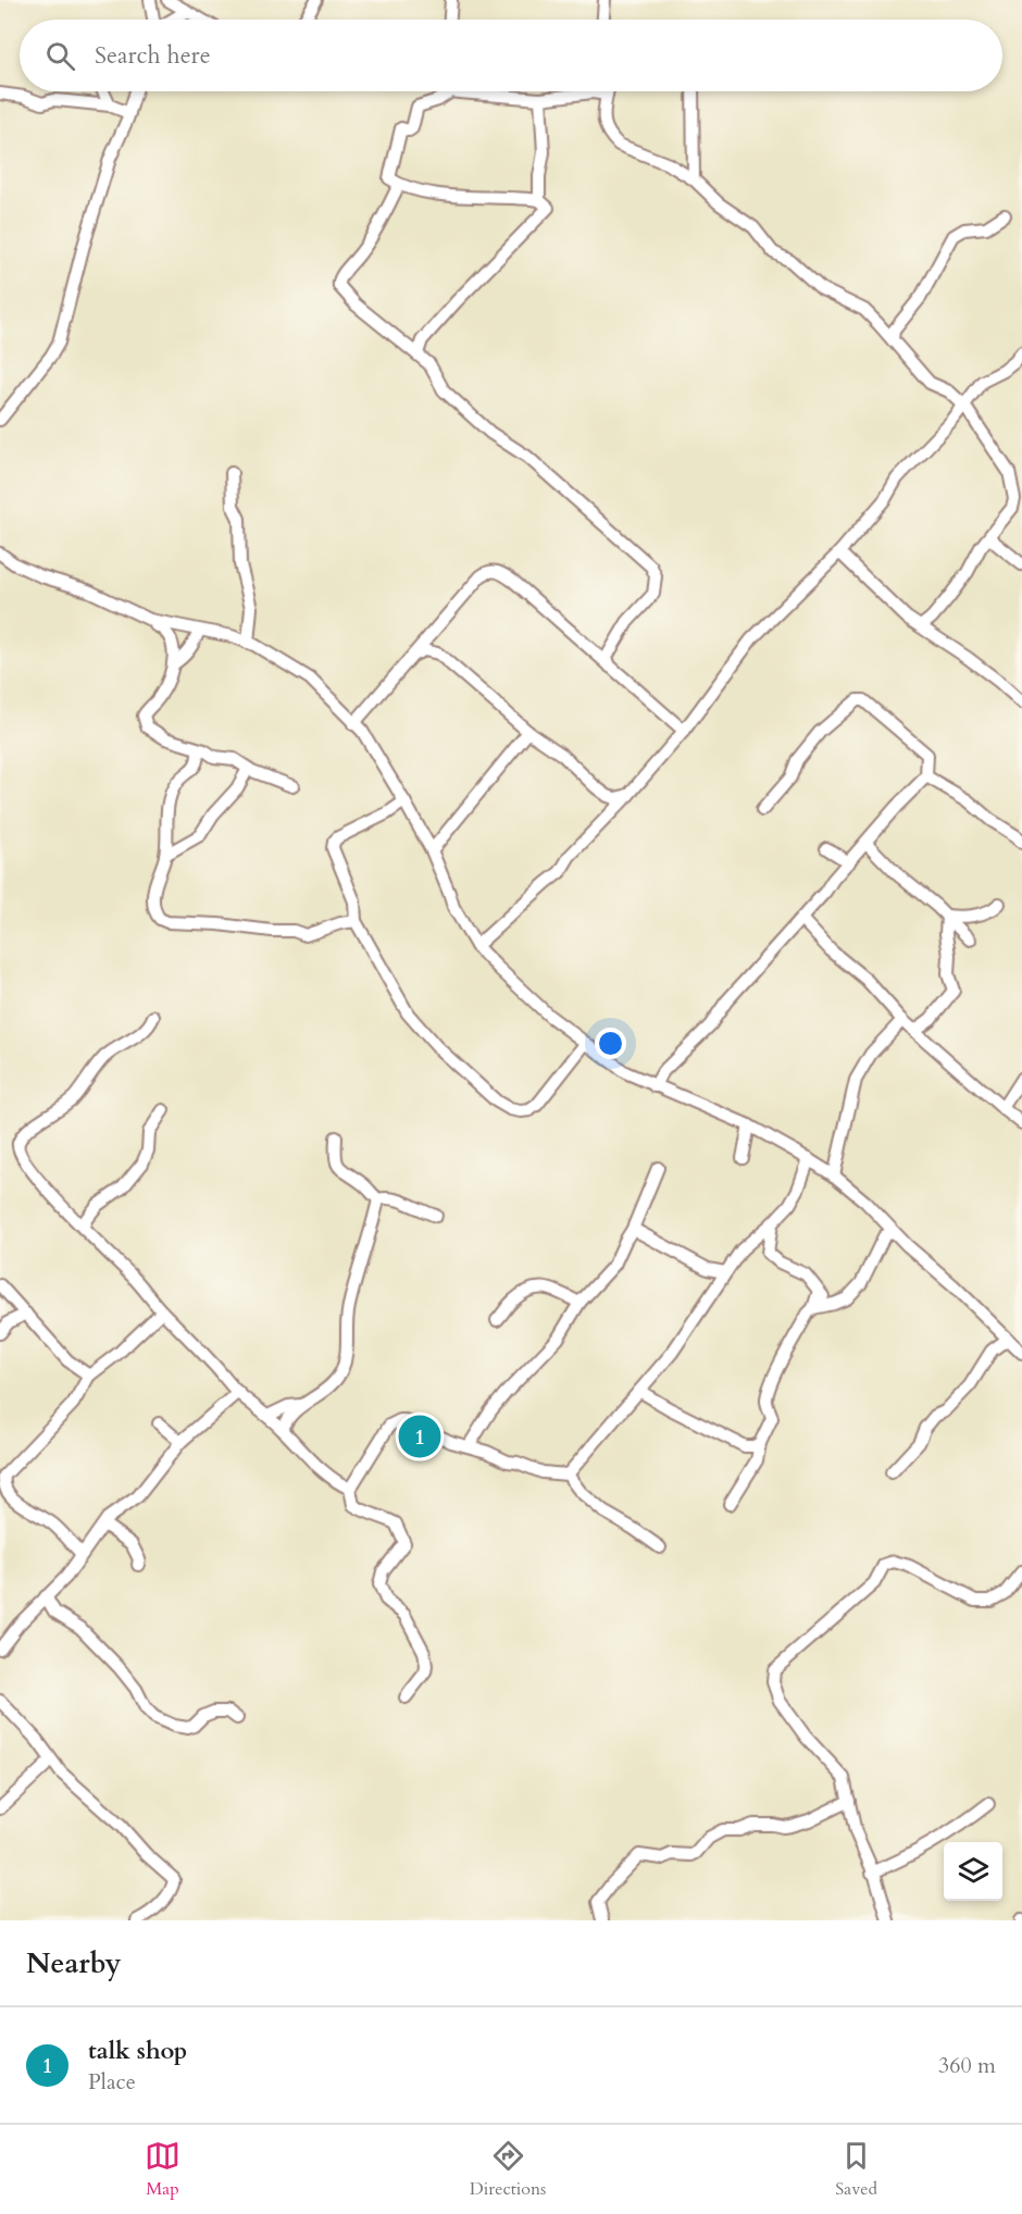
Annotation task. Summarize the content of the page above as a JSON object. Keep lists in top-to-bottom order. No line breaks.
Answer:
{"page":{"search":"Search here","pins":"1","heading":"Nearby","list":[{"mark":"1","name":"talk shop","note":"Place","value":"360 m"}],"nav":["Map","Directions","Saved"]}}
